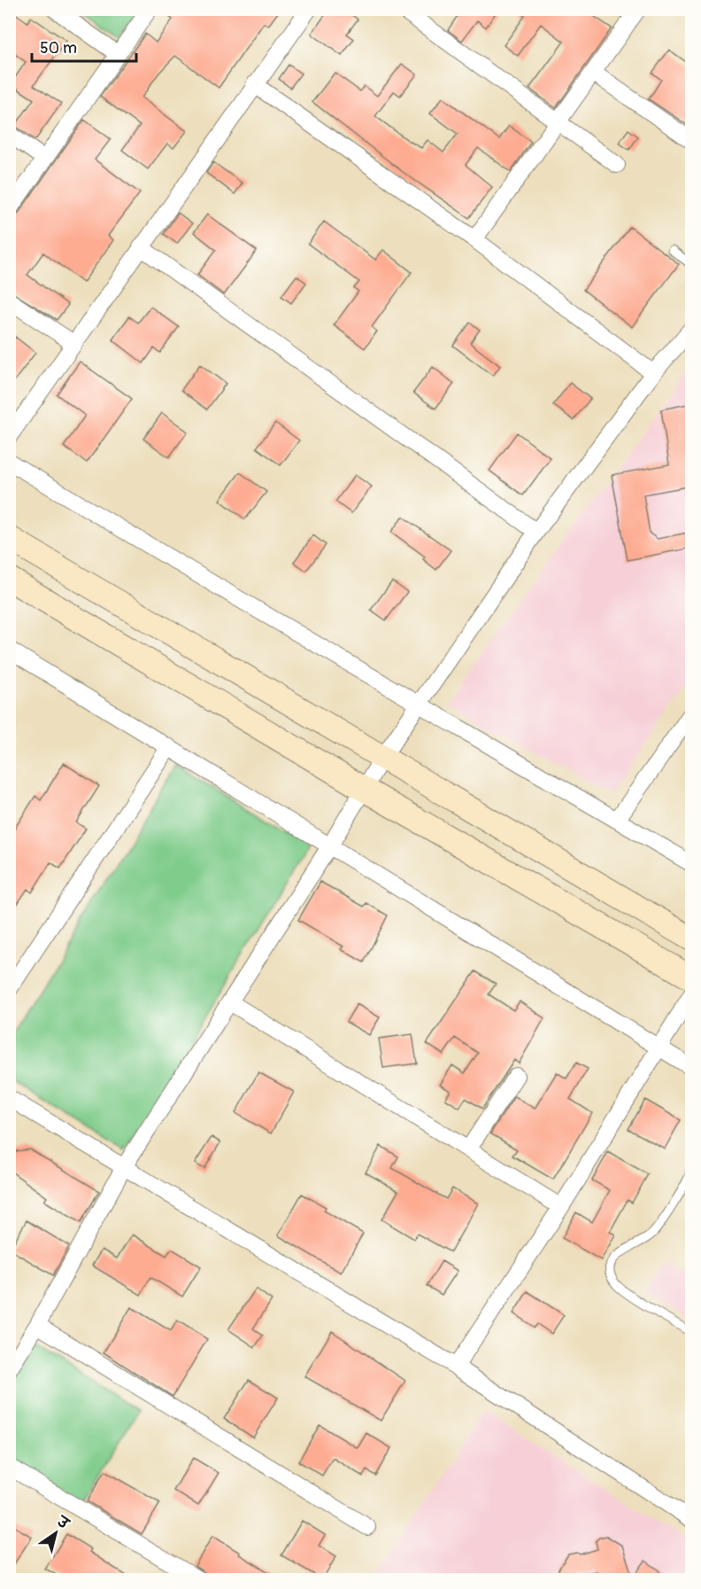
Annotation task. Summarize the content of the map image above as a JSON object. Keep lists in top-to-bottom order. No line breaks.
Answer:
{"scale_bar":"50 m","north":"top right"}
